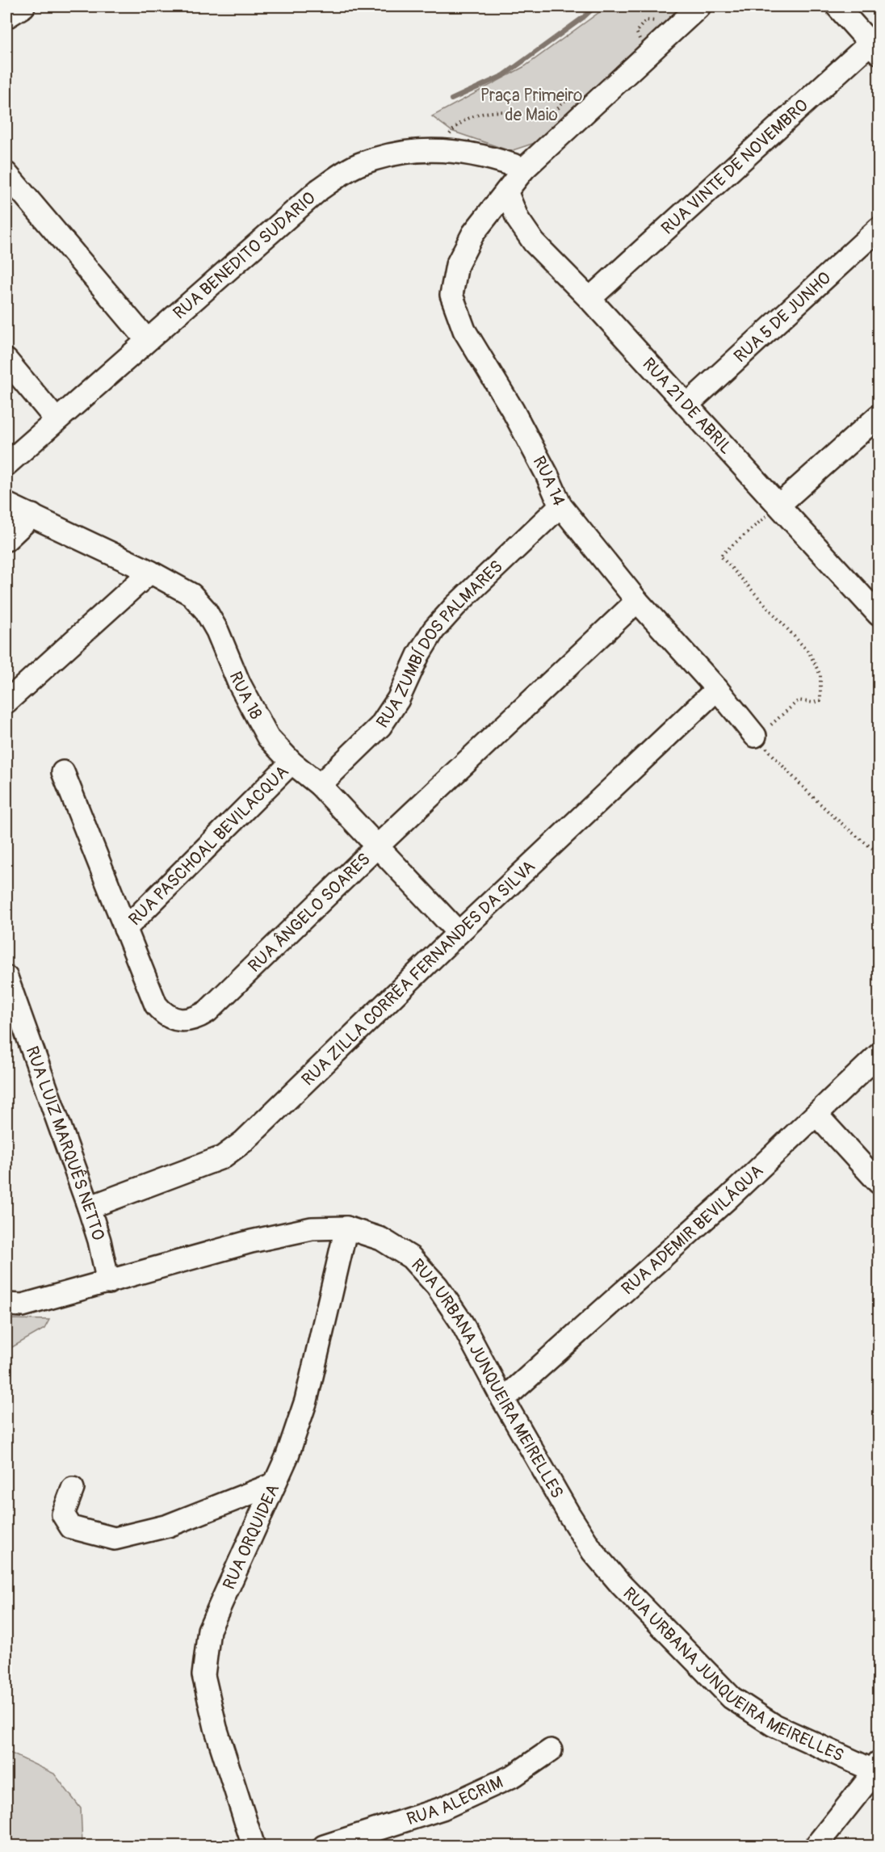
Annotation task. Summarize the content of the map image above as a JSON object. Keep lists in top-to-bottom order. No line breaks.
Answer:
{"streets":{"street":["RUA VINTE DE NOVEMBRO","RUA BENEDITO SUDARIO","RUA 5 DE JUNHO","RUA 21 DE ABRIL","RUA 14","RUA ZUMBÍ DOS PALMARES","RUA 18","RUA PASCHOAL BEVILACQUA","RUA ÂNGELO SOARES","RUA ZILLA CORRÊA FERNANDES DA SILVA","RUA LUIZ MARQUÊS NETTO","RUA ADEMIR BEVILÁQUA","RUA URBANA JUNQUEIRA MEIRELLES","RUA ORQUIDEA","RUA ALECRIM"]},"crossings":[["RUA VINTE DE NOVEMBRO","RUA 21 DE ABRIL"],["RUA BENEDITO SUDARIO","RUA 14"],["RUA 5 DE JUNHO","RUA 21 DE ABRIL"],["RUA 21 DE ABRIL","RUA 14"],["RUA 14","RUA ZUMBÍ DOS PALMARES"],["RUA 14","RUA ÂNGELO SOARES"],["RUA 14","RUA ZILLA CORRÊA FERNANDES DA SILVA"],["RUA ZUMBÍ DOS PALMARES","RUA 18"],["RUA 18","RUA PASCHOAL BEVILACQUA"],["RUA 18","RUA ÂNGELO SOARES"],["RUA 18","RUA ZILLA CORRÊA FERNANDES DA SILVA"],["RUA PASCHOAL BEVILACQUA","RUA ÂNGELO SOARES"],["RUA ZILLA CORRÊA FERNANDES DA SILVA","RUA LUIZ MARQUÊS NETTO"],["RUA LUIZ MARQUÊS NETTO","RUA URBANA JUNQUEIRA MEIRELLES"],["RUA ADEMIR BEVILÁQUA","RUA URBANA JUNQUEIRA MEIRELLES"],["RUA URBANA JUNQUEIRA MEIRELLES","RUA ORQUIDEA"]],"parks":["Praça Primeiro de Maio"]}
